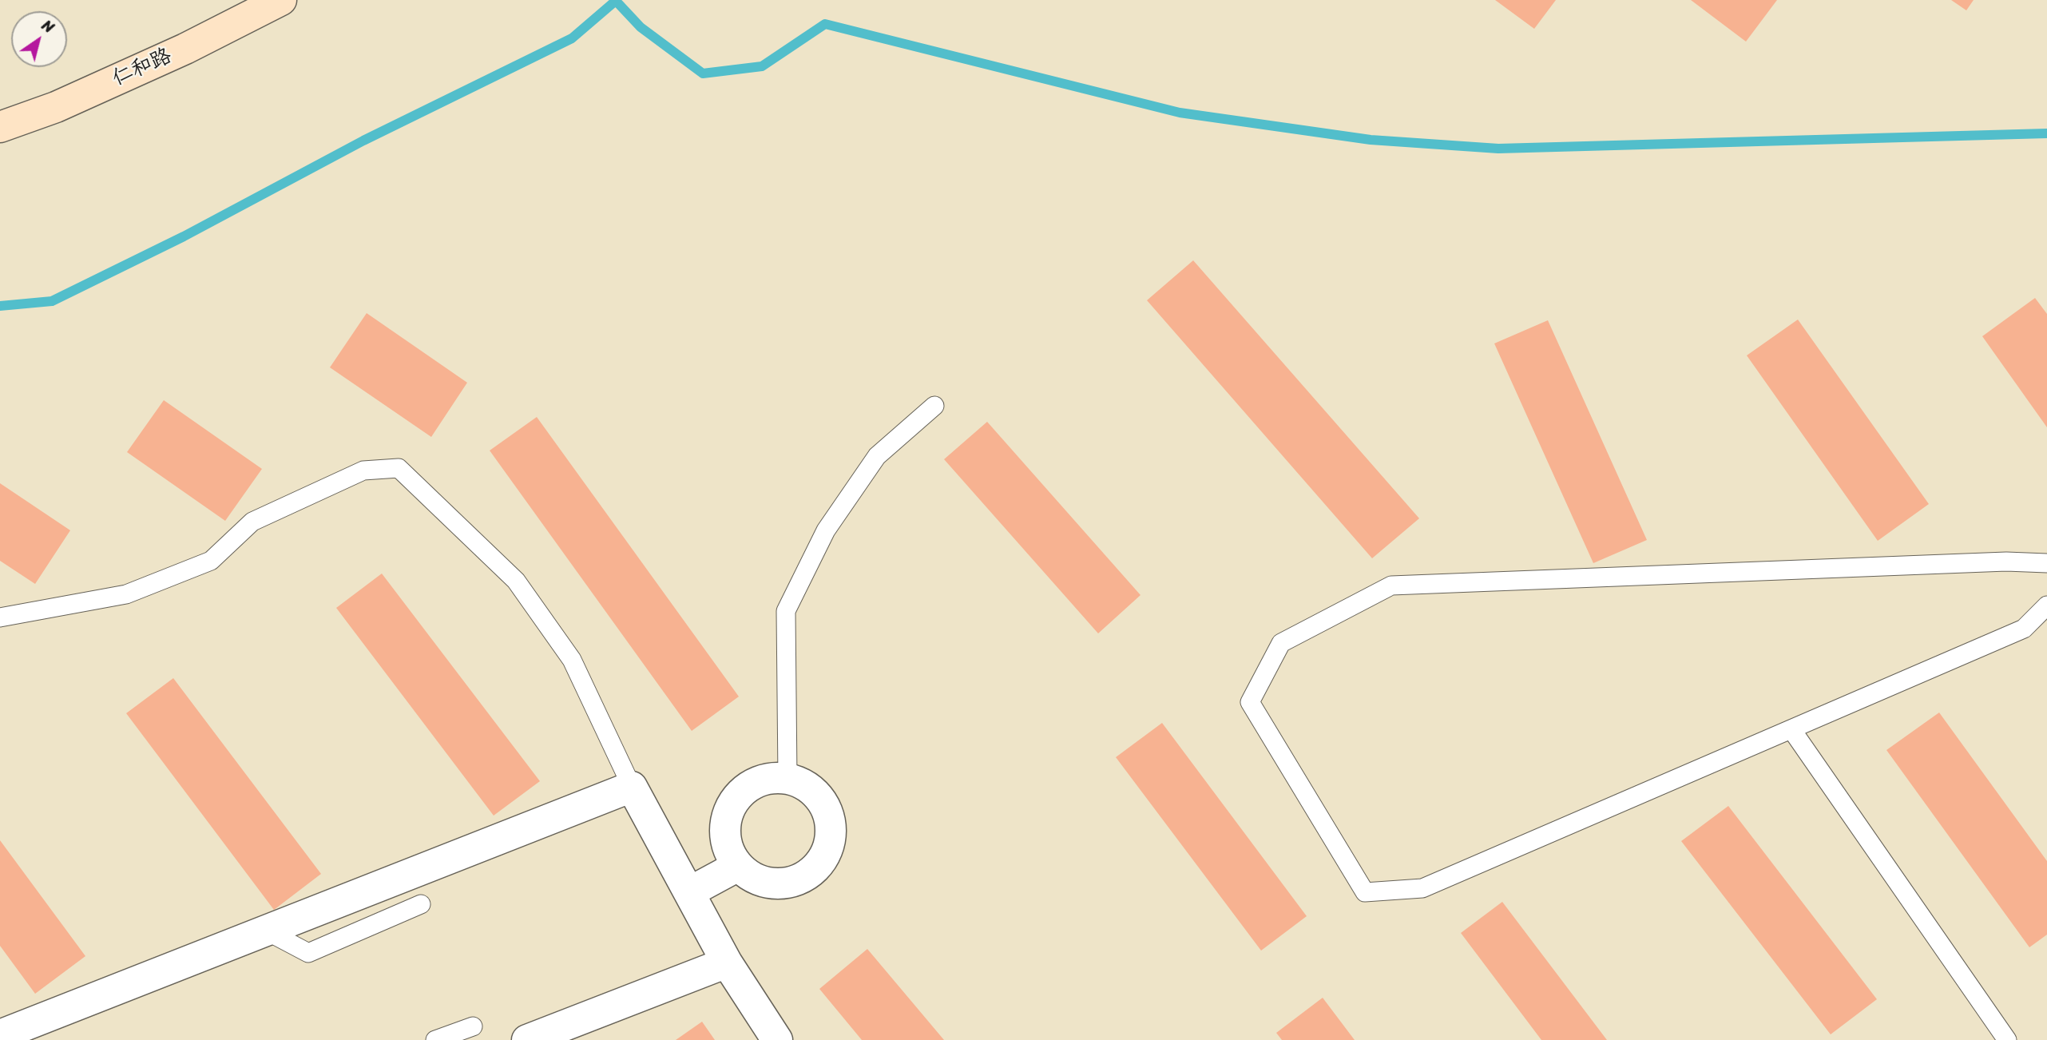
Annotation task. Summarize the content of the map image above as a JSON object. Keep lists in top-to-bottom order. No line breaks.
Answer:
{"streets":{"street":["仁和路"]},"north":"top right"}
